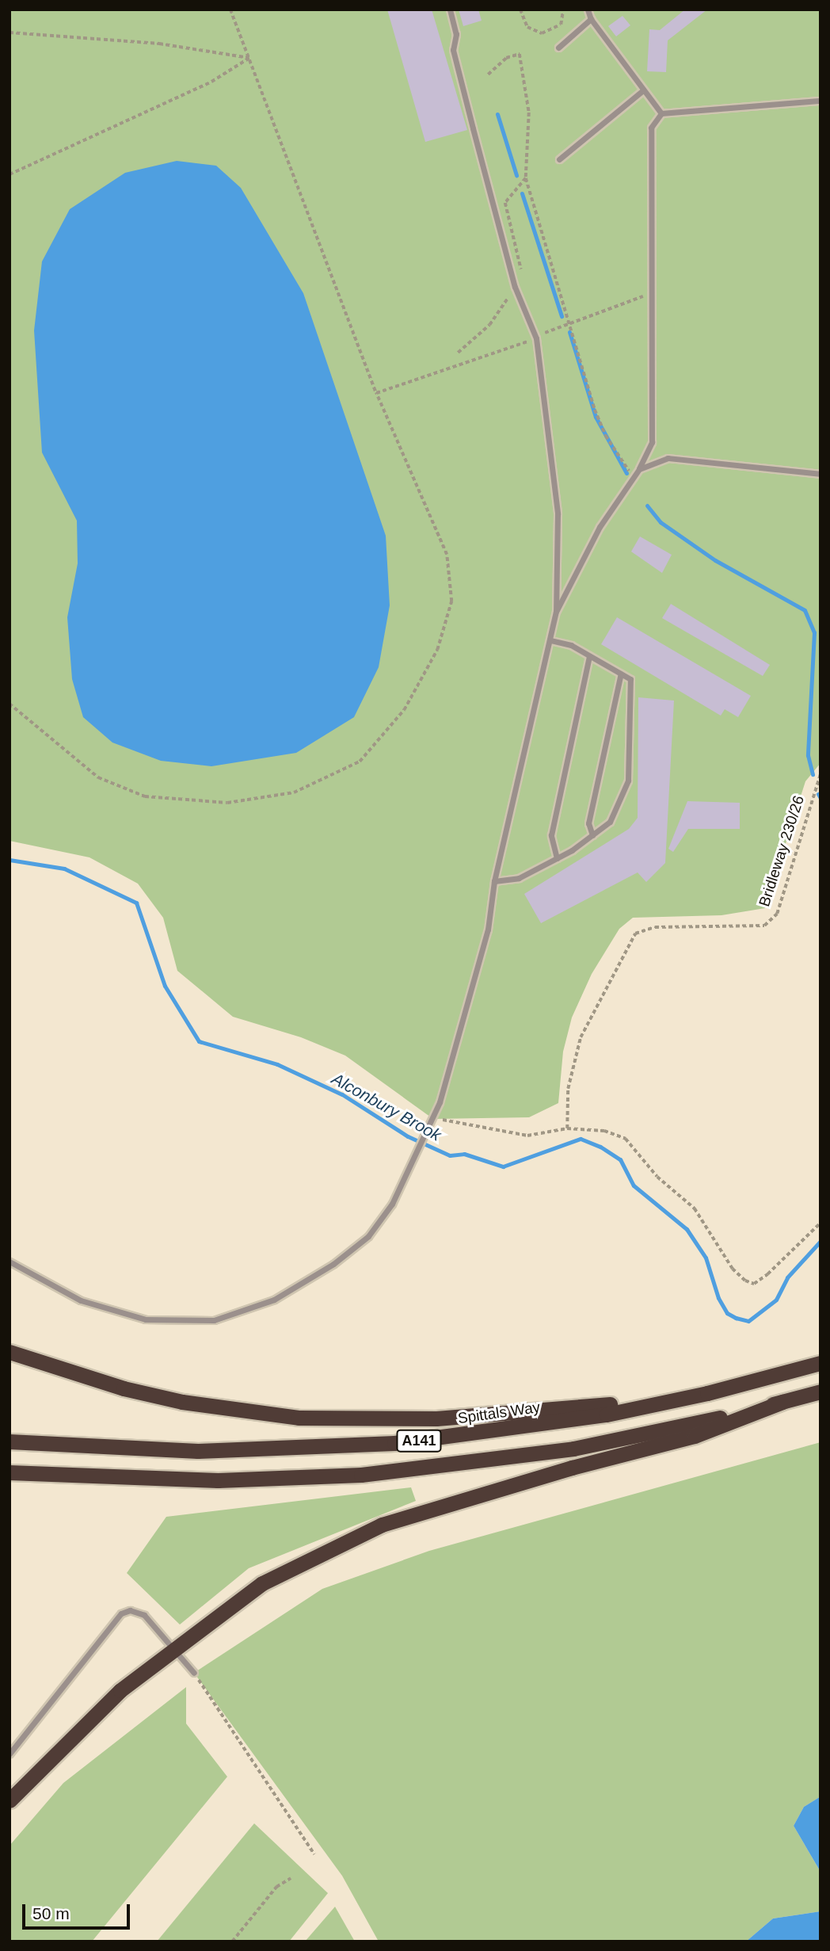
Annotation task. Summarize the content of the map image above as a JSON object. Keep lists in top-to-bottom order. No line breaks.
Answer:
{"streets":{"highway":["Spittals Way","A141"],"path":["Bridleway 230/26"]},"water":["Alconbury Brook"],"scale_bar":"50 m"}
